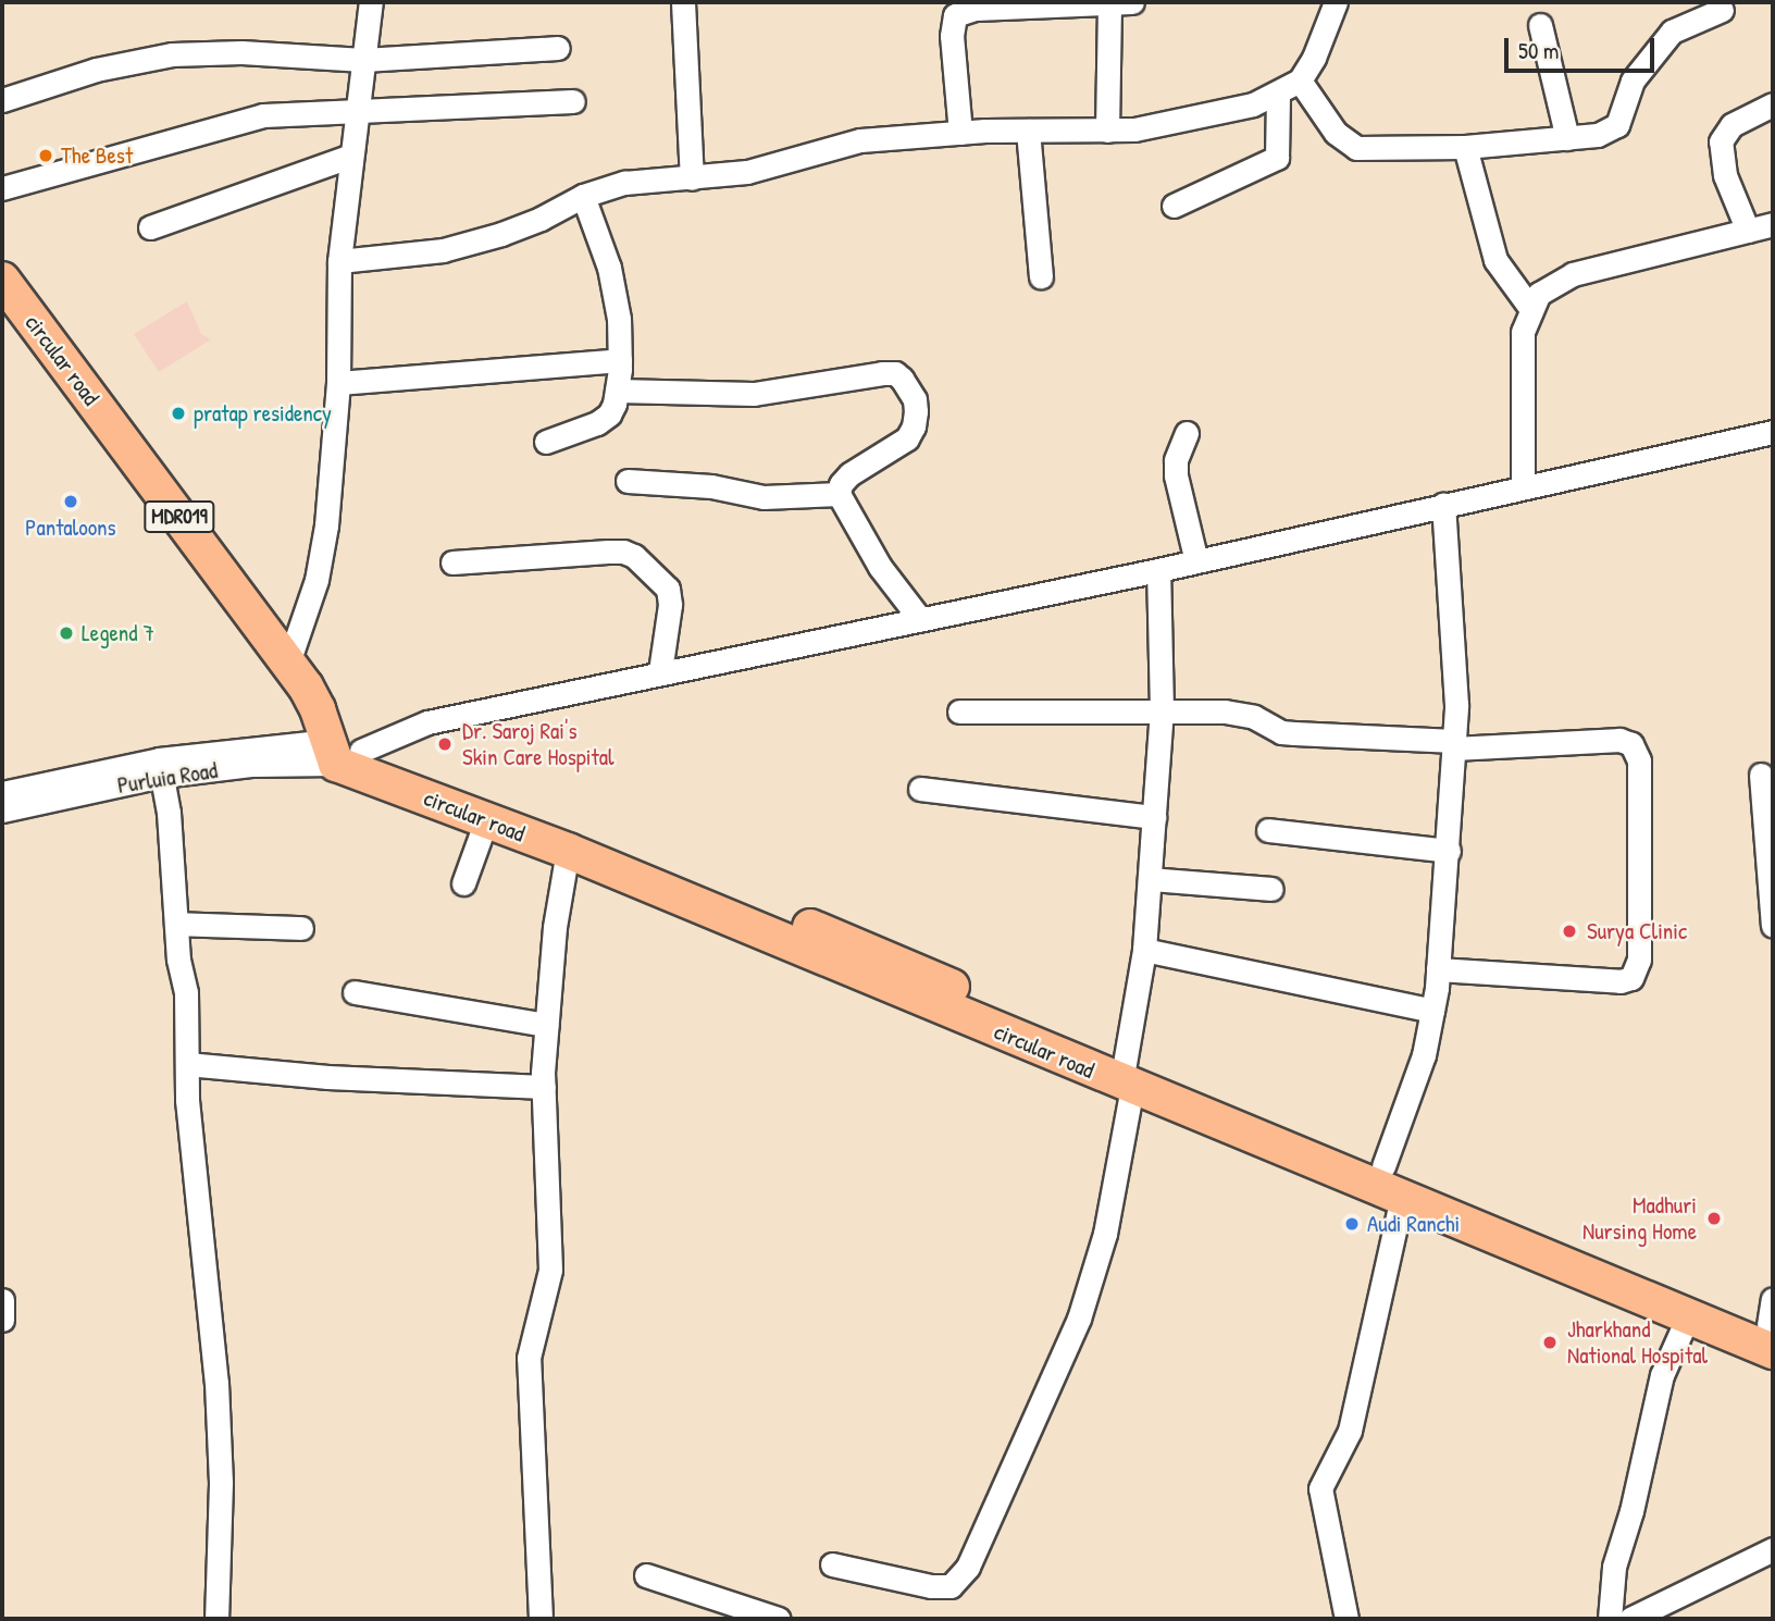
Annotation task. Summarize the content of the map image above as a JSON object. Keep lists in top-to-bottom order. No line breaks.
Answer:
{"streets":{"main road":["circular road","MDR019"],"street":["Purluia Road"]},"crossings":[["circular road","Purluia Road"]],"places":["The Best","pratap residency","Pantaloons","Legend 7","Dr. Saroj Rai's Skin Care Hospital","Surya Clinic","Madhuri Nursing Home","Audi Ranchi","Jharkhand National Hospital"],"scale_bar":"50 m"}
